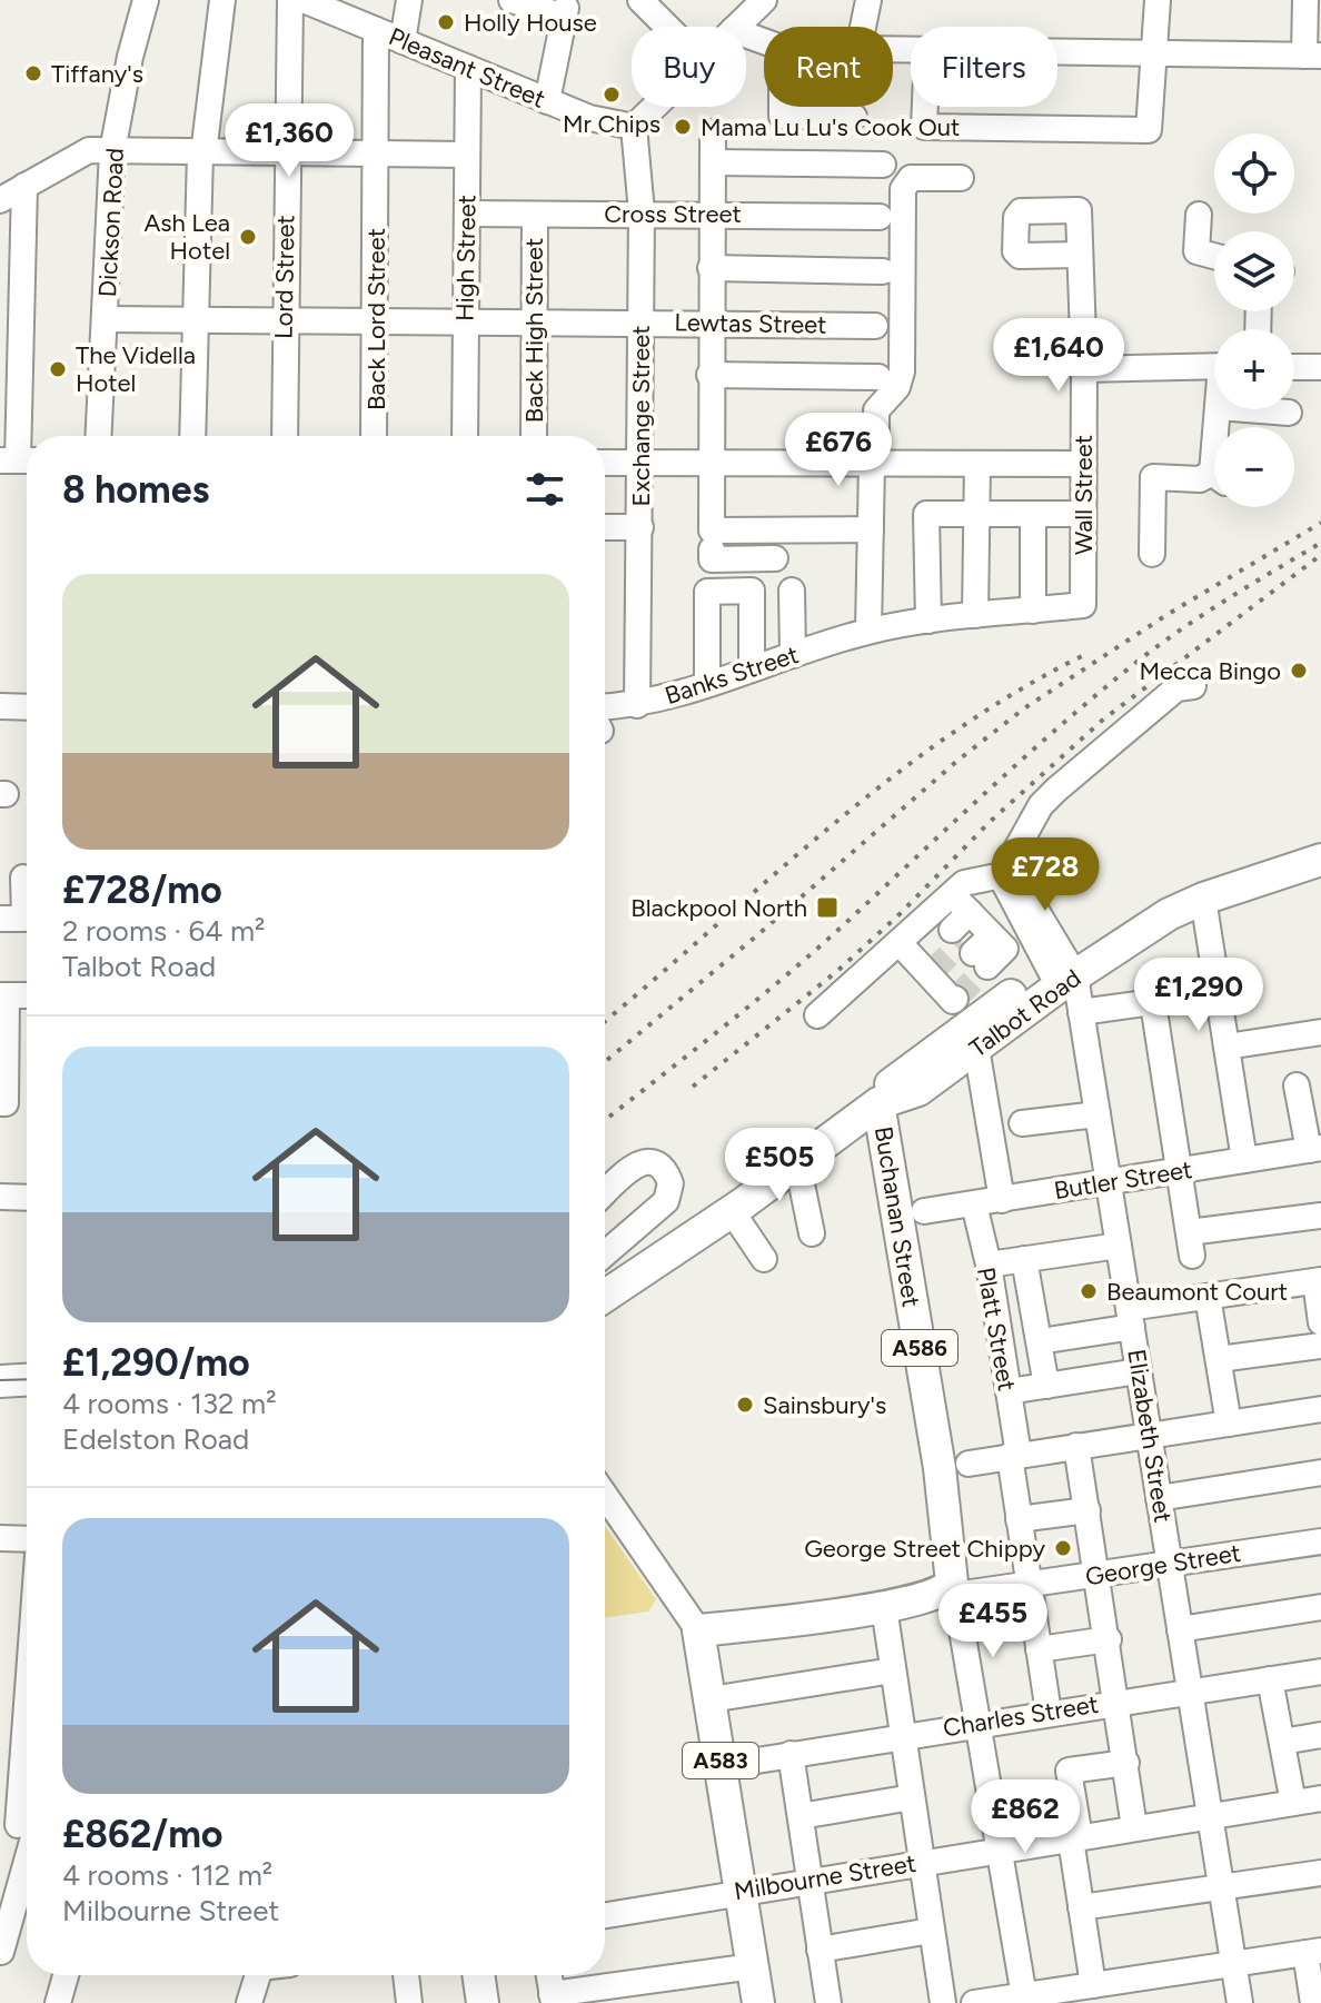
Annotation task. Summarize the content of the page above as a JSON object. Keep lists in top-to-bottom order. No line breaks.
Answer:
{"streets":{"main road":["Talbot Road","Buchanan Street","A586","George Street","A583"],"street":["Pleasant Street","Cross Street","Dickson Road","High Street","Lord Street","Back Lord Street","Lewtas Street","Back High Street","Exchange Street","Wall Street","Banks Street","Butler Street","Platt Street","Elizabeth Street","Charles Street","Milbourne Street"]},"crossings":[["Pleasant Street","High Street"],["Pleasant Street","Back Lord Street"],["Pleasant Street","Exchange Street"],["Cross Street","High Street"],["Cross Street","Back High Street"],["Cross Street","Exchange Street"],["Dickson Road","Lewtas Street"],["High Street","Lewtas Street"],["Lord Street","Lewtas Street"],["Back Lord Street","Lewtas Street"],["Lewtas Street","Back High Street"],["Lewtas Street","Exchange Street"],["Exchange Street","Banks Street"],["Wall Street","Banks Street"],["Talbot Road","Buchanan Street"],["Talbot Road","Elizabeth Street"],["Butler Street","Platt Street"],["Butler Street","Elizabeth Street"],["Buchanan Street","George Street"],["Buchanan Street","Charles Street"],["Buchanan Street","Milbourne Street"],["Platt Street","George Street"],["Platt Street","Charles Street"],["Elizabeth Street","George Street"],["Elizabeth Street","Charles Street"],["Elizabeth Street","Milbourne Street"],["George Street","A583"],["Charles Street","A583"],["A583","Milbourne Street"]],"places":{"other":["Holly House","Tiffany's","Mr Chips","Mama Lu Lu's Cook Out","Ash Lea Hotel","The Vidella Hotel","Mecca Bingo","Beaumont Court","Sainsbury's","George Street Chippy"],"transit":["Blackpool North"]},"page":{"chip":["Buy","Rent","Filters"],"price":["£1,360","£1,640","£676","£728","£1,290","£505","£455","£862"],"map_buttons":["+","−"],"heading":"8 homes","list":[{"name":"£728/mo","note":"2 rooms · 64 m² · Talbot Road"},{"name":"£1,290/mo","note":"4 rooms · 132 m² · Edelston Road"},{"name":"£862/mo","note":"4 rooms · 112 m² · Milbourne Street"}]}}
